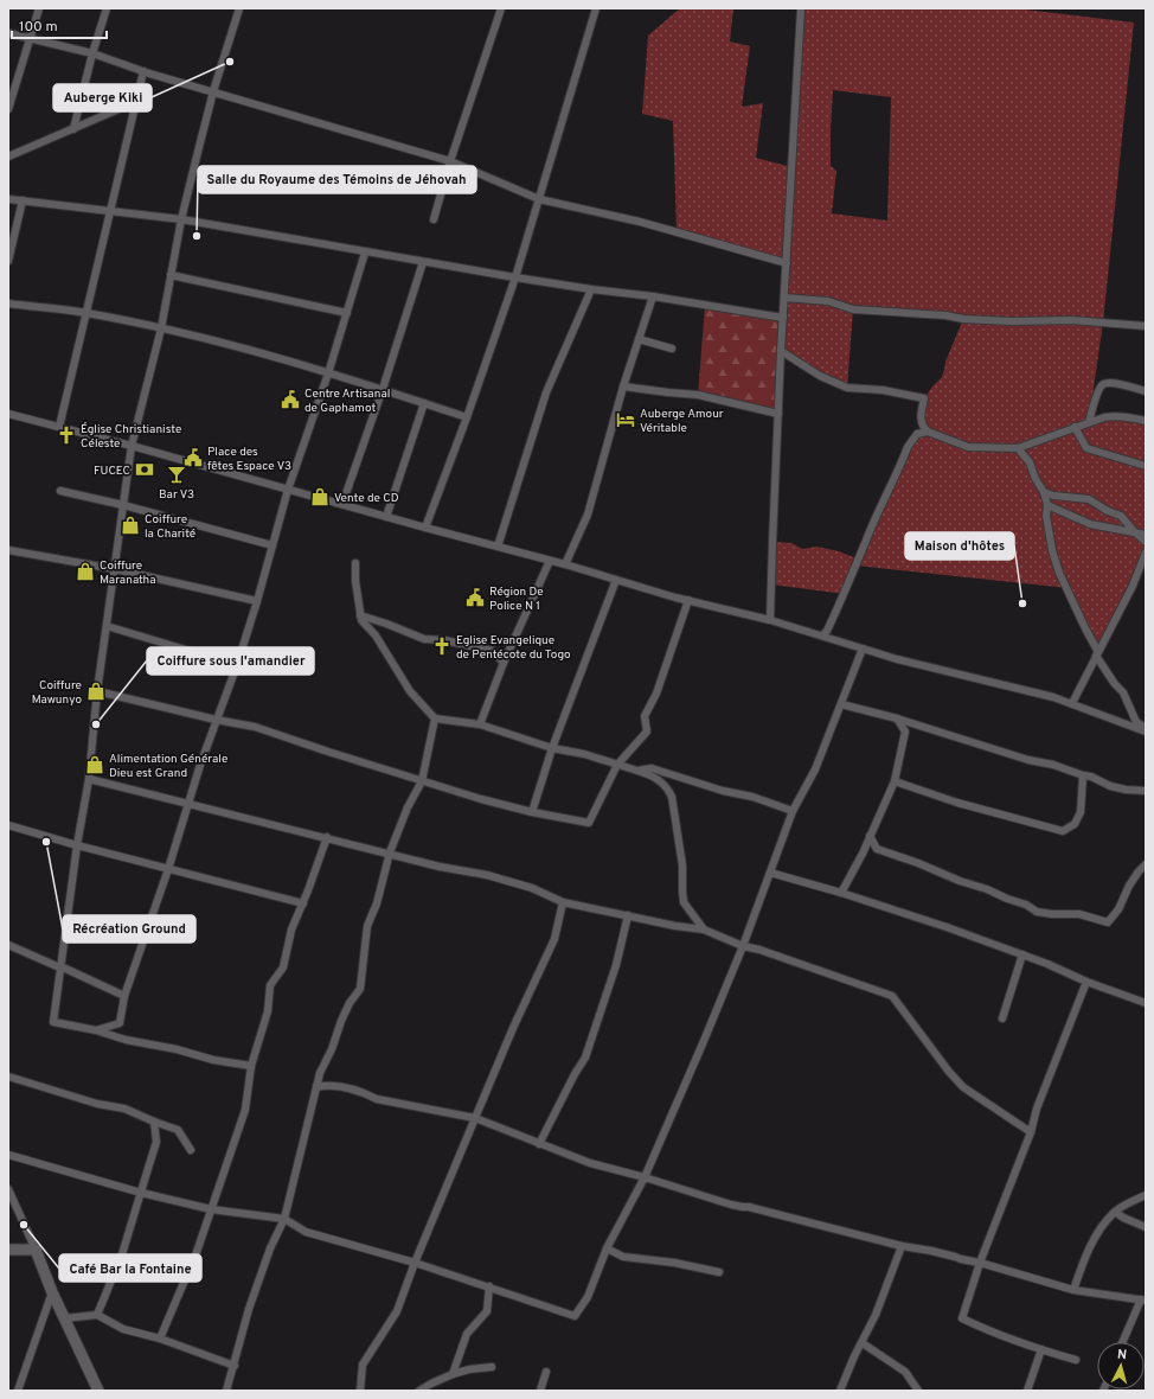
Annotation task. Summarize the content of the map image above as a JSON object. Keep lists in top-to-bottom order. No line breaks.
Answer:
{"places":{"other":["Auberge Kiki","Salle du Royaume des Témoins de Jéhovah","Maison d'hôtes","Coiffure sous l'amandier","Récréation Ground","Café Bar la Fontaine"],"public building":["Centre Artisanal de Gaphamot","Place des fêtes Espace V3","Région De Police N 1"],"hotel":["Auberge Amour Véritable"],"church":["Église Christianiste Céleste","Eglise Evangelique de Pentécote du Togo"],"bank":["FUCEC"],"bar":["Bar V3"],"shop":["Vente de CD","Coiffure la Charité","Coiffure Maranatha","Coiffure Mawunyo","Alimentation Générale Dieu est Grand"]},"scale_bar":"100 m","north":"top"}
